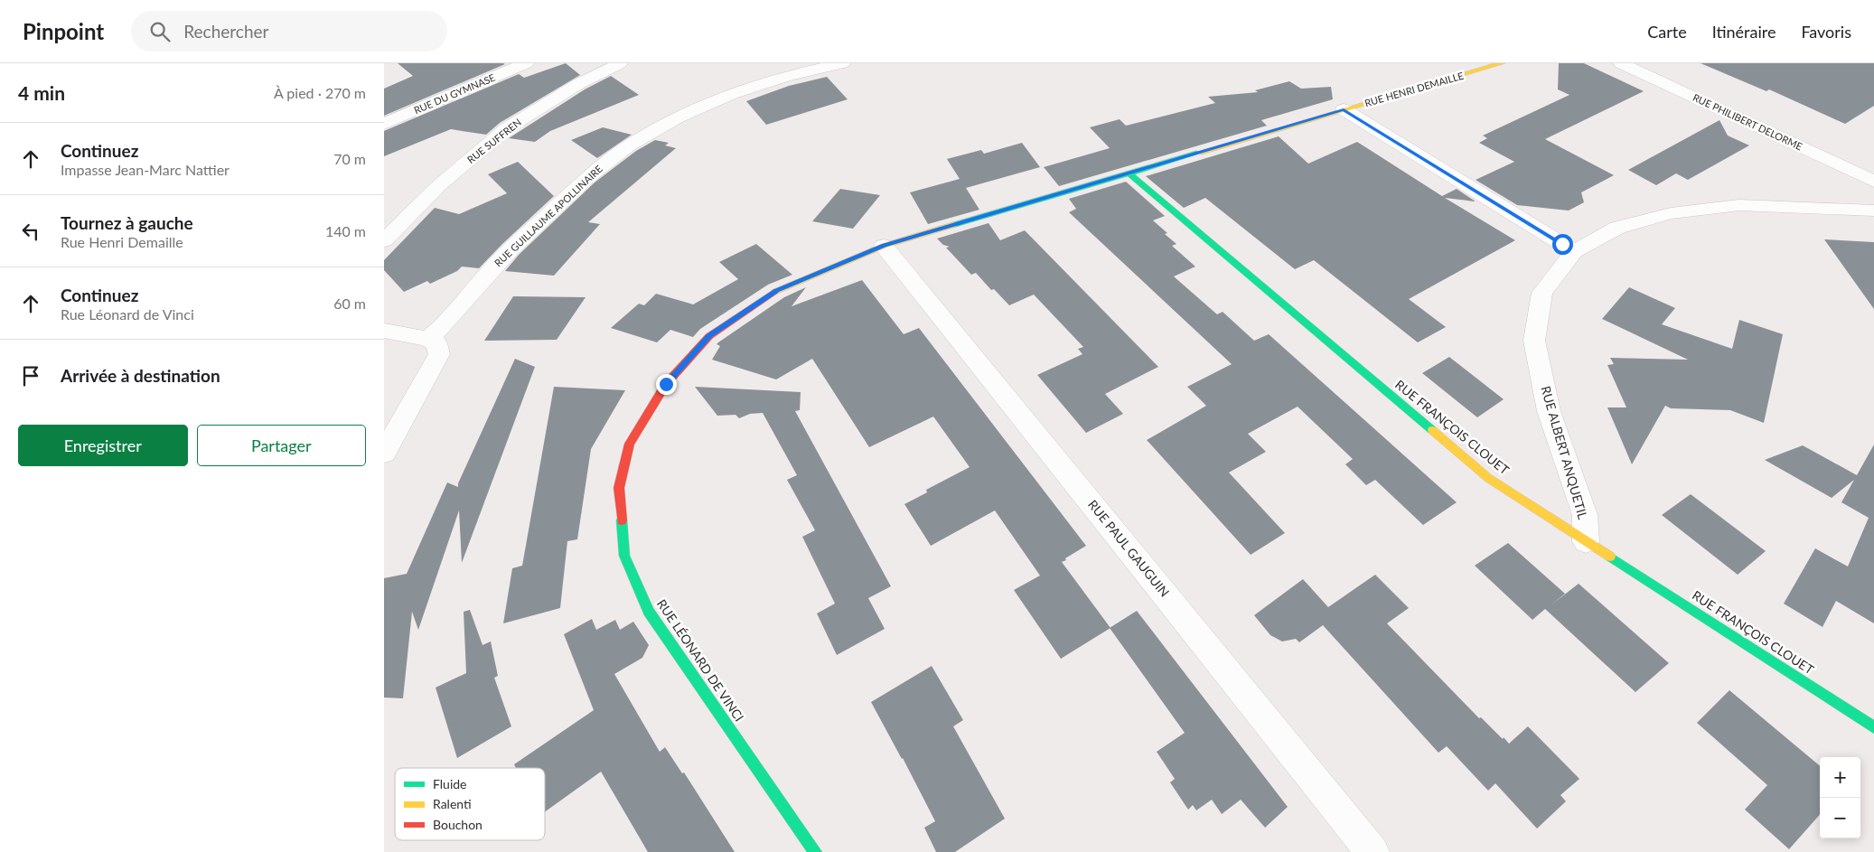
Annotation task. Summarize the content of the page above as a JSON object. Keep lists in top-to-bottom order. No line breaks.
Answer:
{"streets":{"street":["RUE HENRI DEMAILLE","RUE DU GYMNASE","RUE PHILIBERT DELORME","RUE SUFFREN","RUE GUILLAUME APOLLINAIRE","RUE FRANÇOIS CLOUET","RUE ALBERT ANQUETIL","RUE PAUL GAUGUIN","RUE LÉONARD DE VINCI"]},"crossings":[["RUE HENRI DEMAILLE","RUE FRANÇOIS CLOUET"],["RUE HENRI DEMAILLE","RUE PAUL GAUGUIN"],["RUE HENRI DEMAILLE","RUE LÉONARD DE VINCI"],["RUE FRANÇOIS CLOUET","RUE ALBERT ANQUETIL"],["RUE PAUL GAUGUIN","RUE LÉONARD DE VINCI"]],"legend":["Fluide","Ralenti","Bouchon"],"page":{"header":"Pinpoint","search":"Rechercher","nav":["Carte","Itinéraire","Favoris"],"heading":["4 min","À pied · 270 m"],"list":[["Continuez","Impasse Jean-Marc Nattier","70 m"],["Tournez à gauche","Rue Henri Demaille","140 m"],["Continuez","Rue Léonard de Vinci","60 m"],"Arrivée à destination"],"buttons":["Enregistrer","Partager"],"map_buttons":["+","−"]}}
